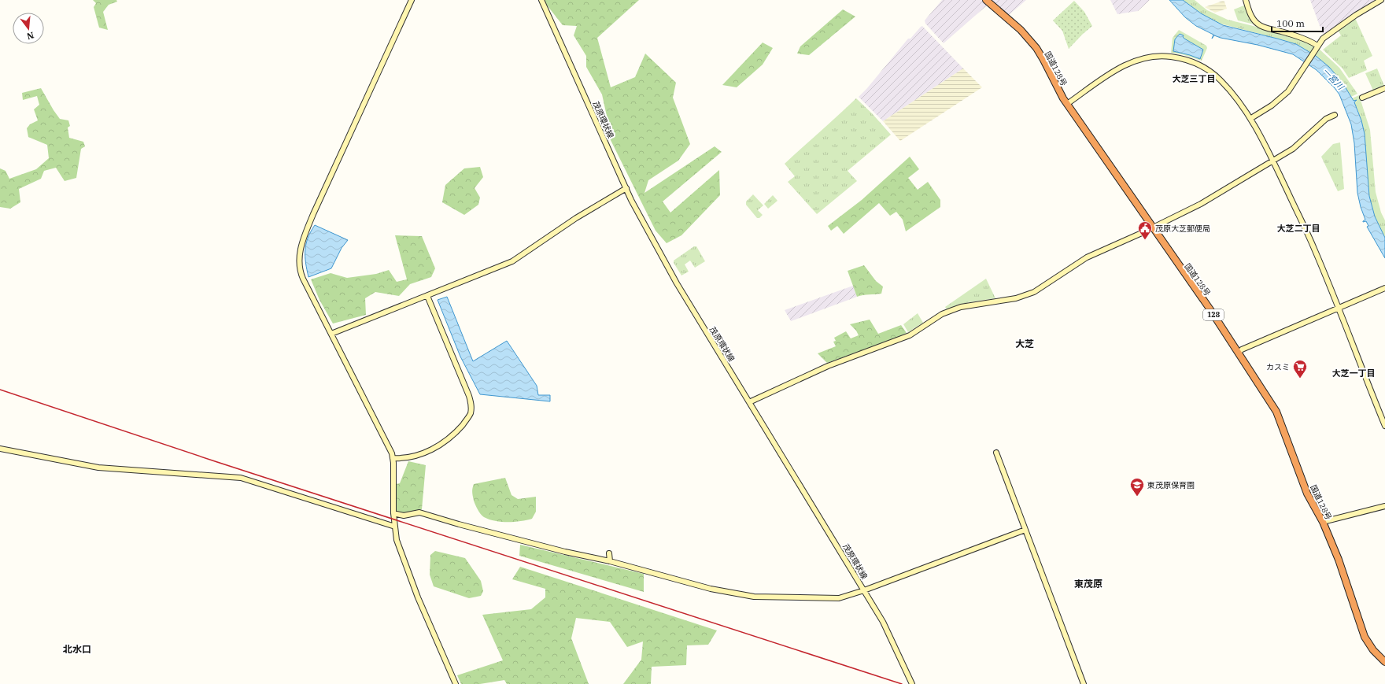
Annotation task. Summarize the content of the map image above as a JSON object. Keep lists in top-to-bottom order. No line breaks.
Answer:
{"streets":{"highway":["国道128号","128"],"street":["茂原環状線"]},"districts":["大芝三丁目","大芝二丁目","大芝","大芝一丁目","東茂原","北水口"],"water":["一宮川"],"places":{"public building":["茂原大芝郵便局"],"supermarket":["カスミ"],"school or university":["東茂原保育園"]},"scale_bar":"100 m","north":"bottom"}
